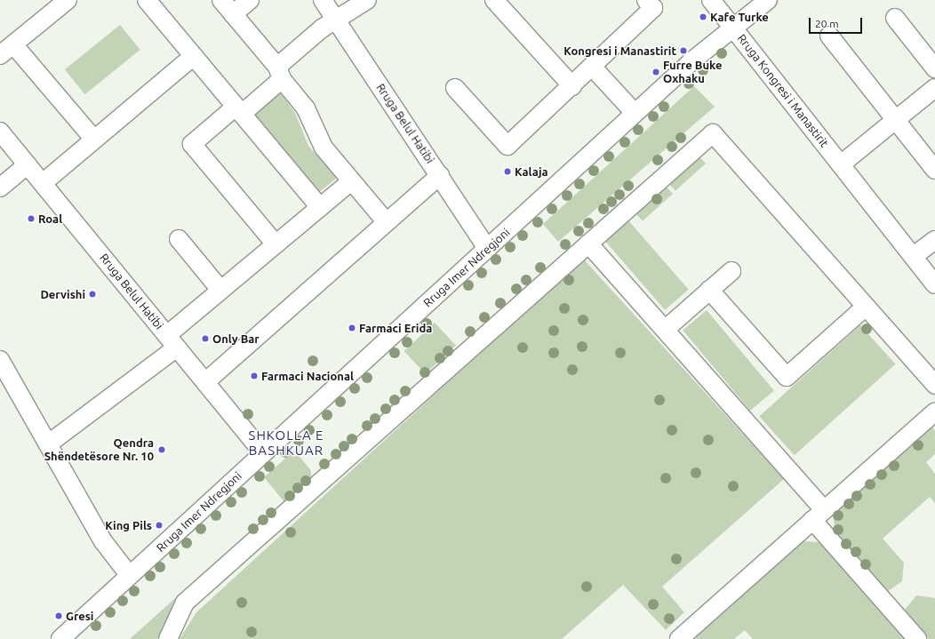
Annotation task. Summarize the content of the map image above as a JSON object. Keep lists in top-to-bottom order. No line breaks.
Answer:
{"streets":{"street":["Rruga Kongresi i Manastirit","Rruga Belul Hatibi","Rruga Imer Ndregjoni"]},"crossings":[["Rruga Kongresi i Manastirit","Rruga Imer Ndregjoni"],["Rruga Belul Hatibi","Rruga Imer Ndregjoni"]],"districts":["SHKOLLA E BASHKUAR"],"places":["Kafe Turke","Kongresi i Manastirit","Furre Buke Oxhaku","Kalaja","Roal","Dervishi","Farmaci Erida","Only Bar","Farmaci Nacional","Qendra Shëndetësore Nr. 10","King Pils","Gresi"],"scale_bar":"20 m"}
